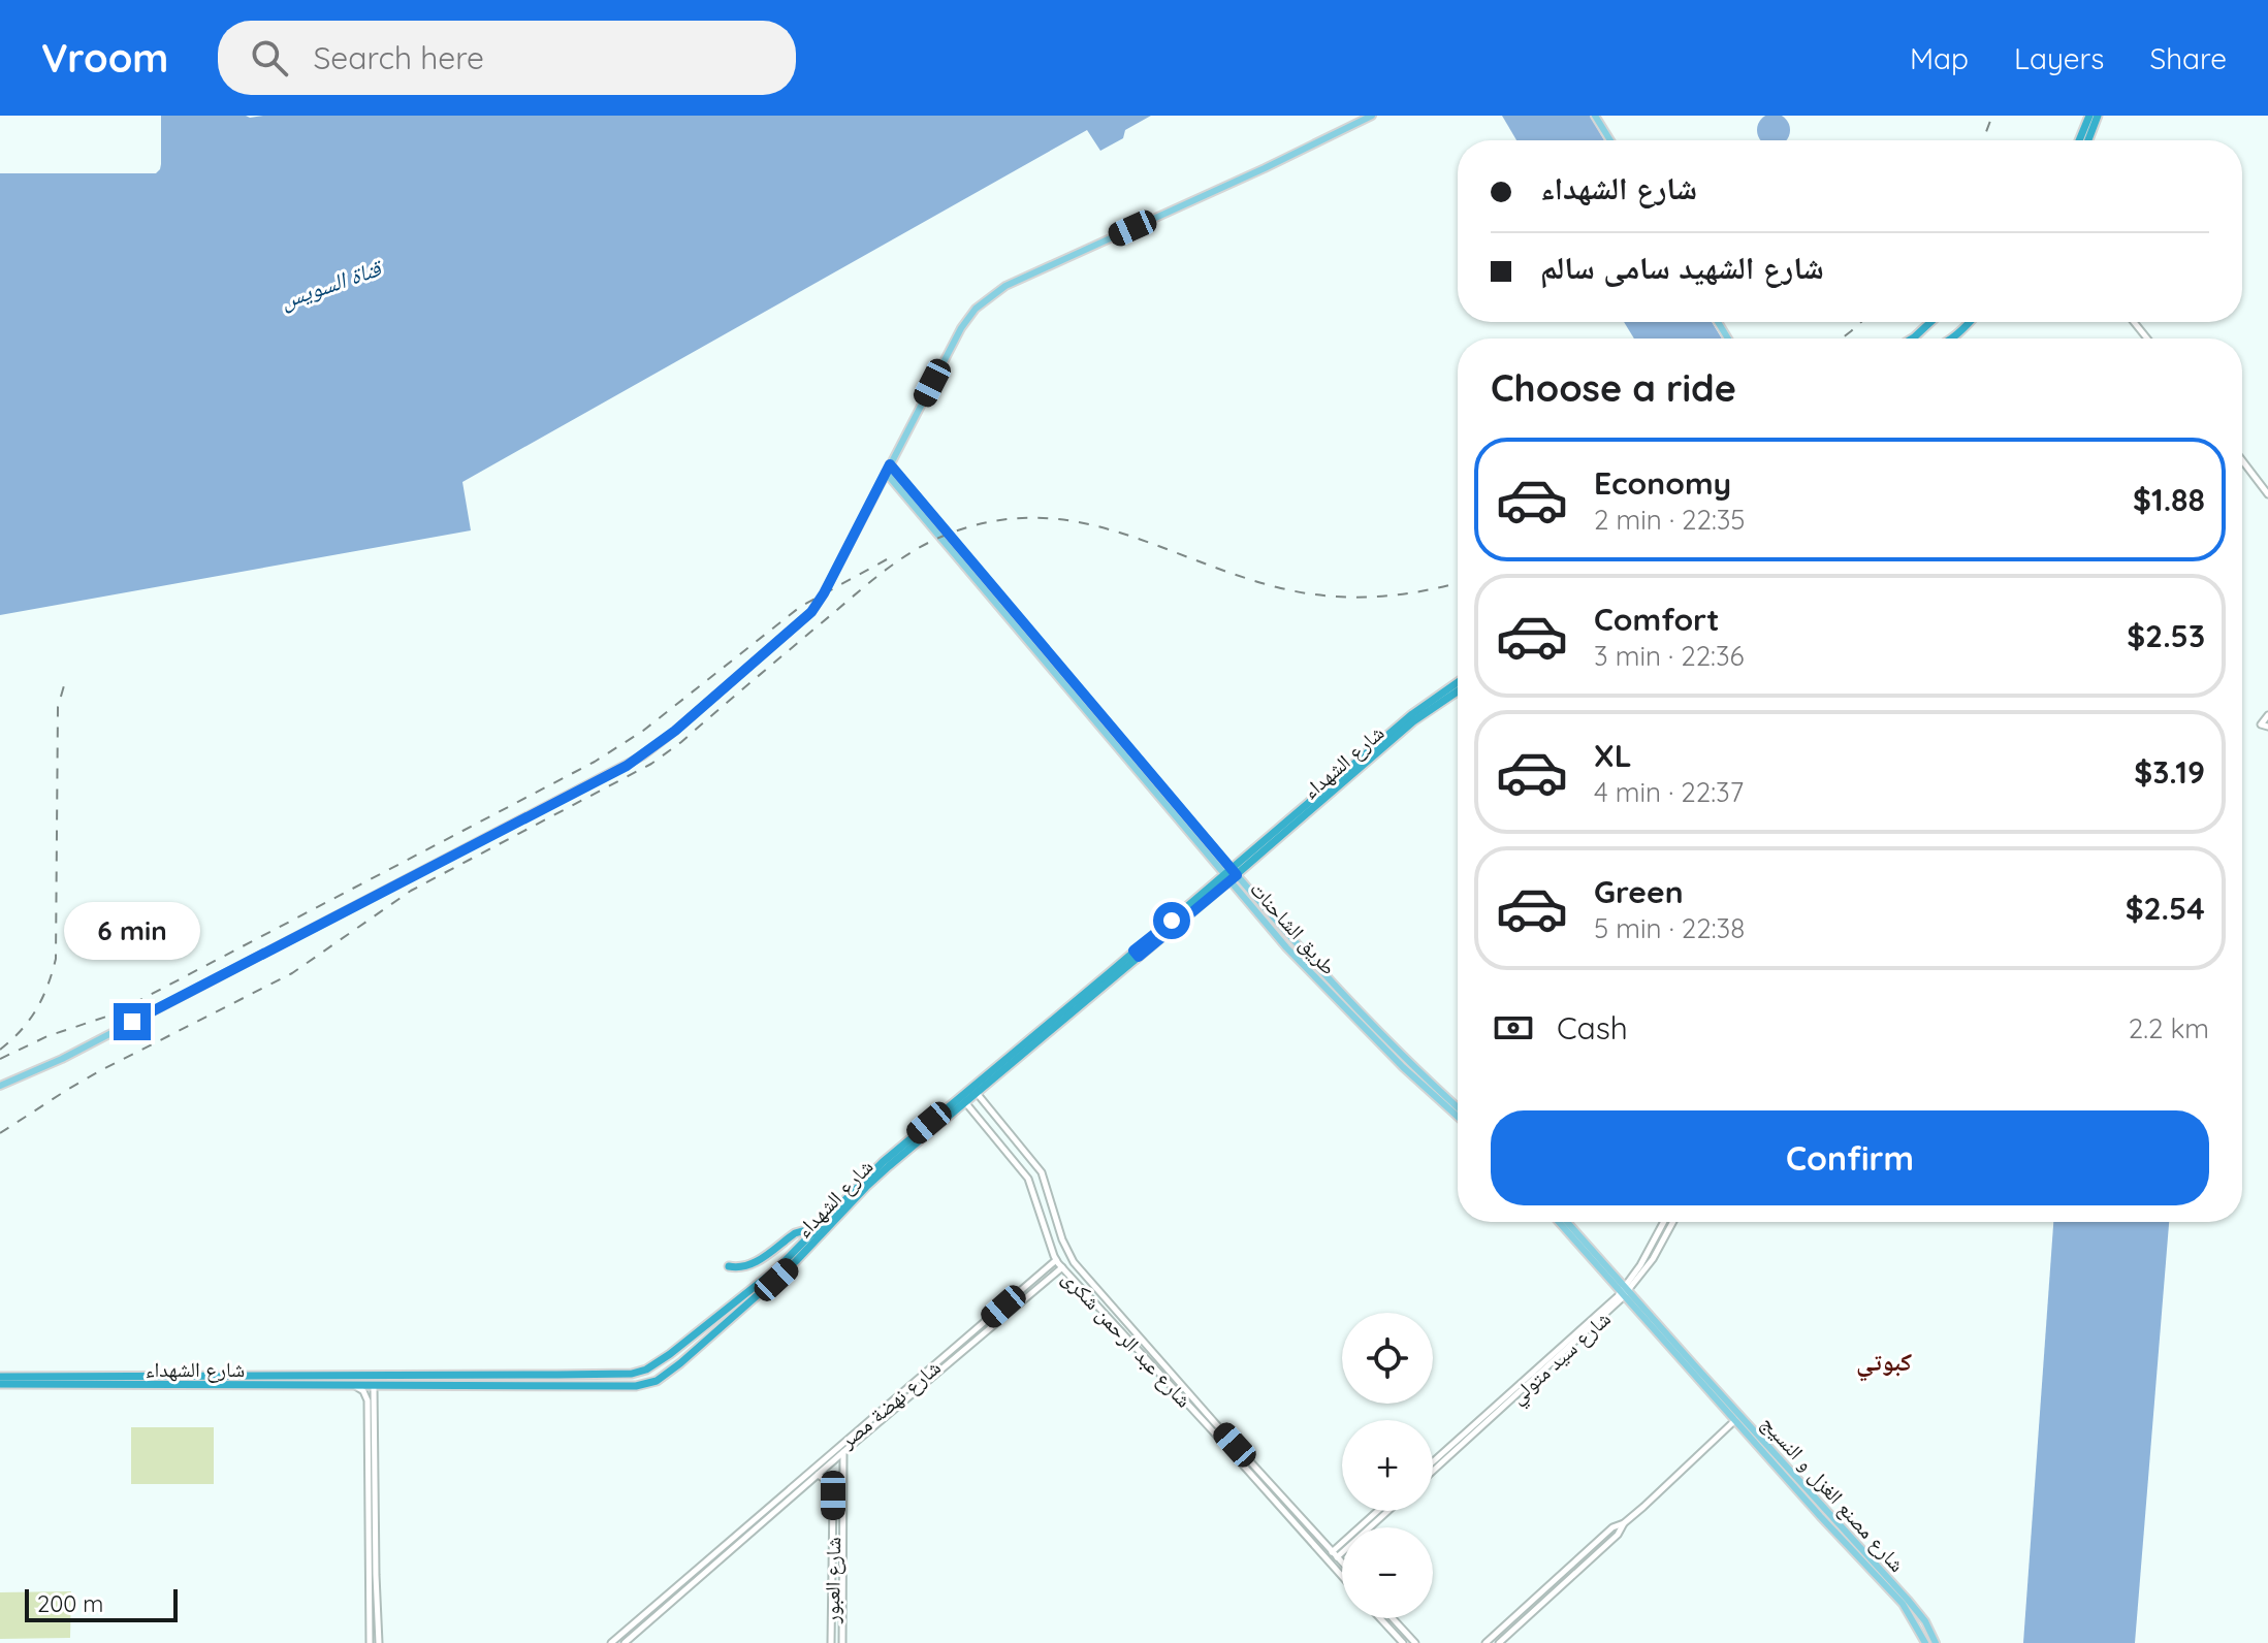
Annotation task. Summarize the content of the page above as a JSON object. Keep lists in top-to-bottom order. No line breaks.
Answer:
{"streets":{"highway":["شارع الشهداء"],"main road":["طريق الشاحنات","شارع مصنع الغزل و النسيج"],"street":["شارع عبد الرحمن شكرى","شارع سيد متولي","شارع نهضة مصر","شارع العبور"]},"crossings":[["شارع الشهداء","طريق الشاحنات"],["شارع الشهداء","شارع عبد الرحمن شكرى"],["شارع عبد الرحمن شكرى","شارع نهضة مصر"],["شارع نهضة مصر","شارع العبور"]],"districts":["كبوتي"],"water":["قناة السويس"],"scale_bar":"200 m","page":{"header":"Vroom","search":"Search here","nav":["Map","Layers","Share"],"banner":["شارع الشهداء","شارع الشهيد سامى سالم"],"heading":"Choose a ride","list":[{"name":"Economy","note":"2 min · 22:35","value":"$1.88"},{"name":"Comfort","note":"3 min · 22:36","value":"$2.53"},{"name":"XL","note":"4 min · 22:37","value":"$3.19"},{"name":"Green","note":"5 min · 22:38","value":"$2.54"}],"bubble":"6 min","pay":["Cash","2.2 km"],"buttons":"Confirm","map_buttons":["+","−"],"scale":"200 m"}}
